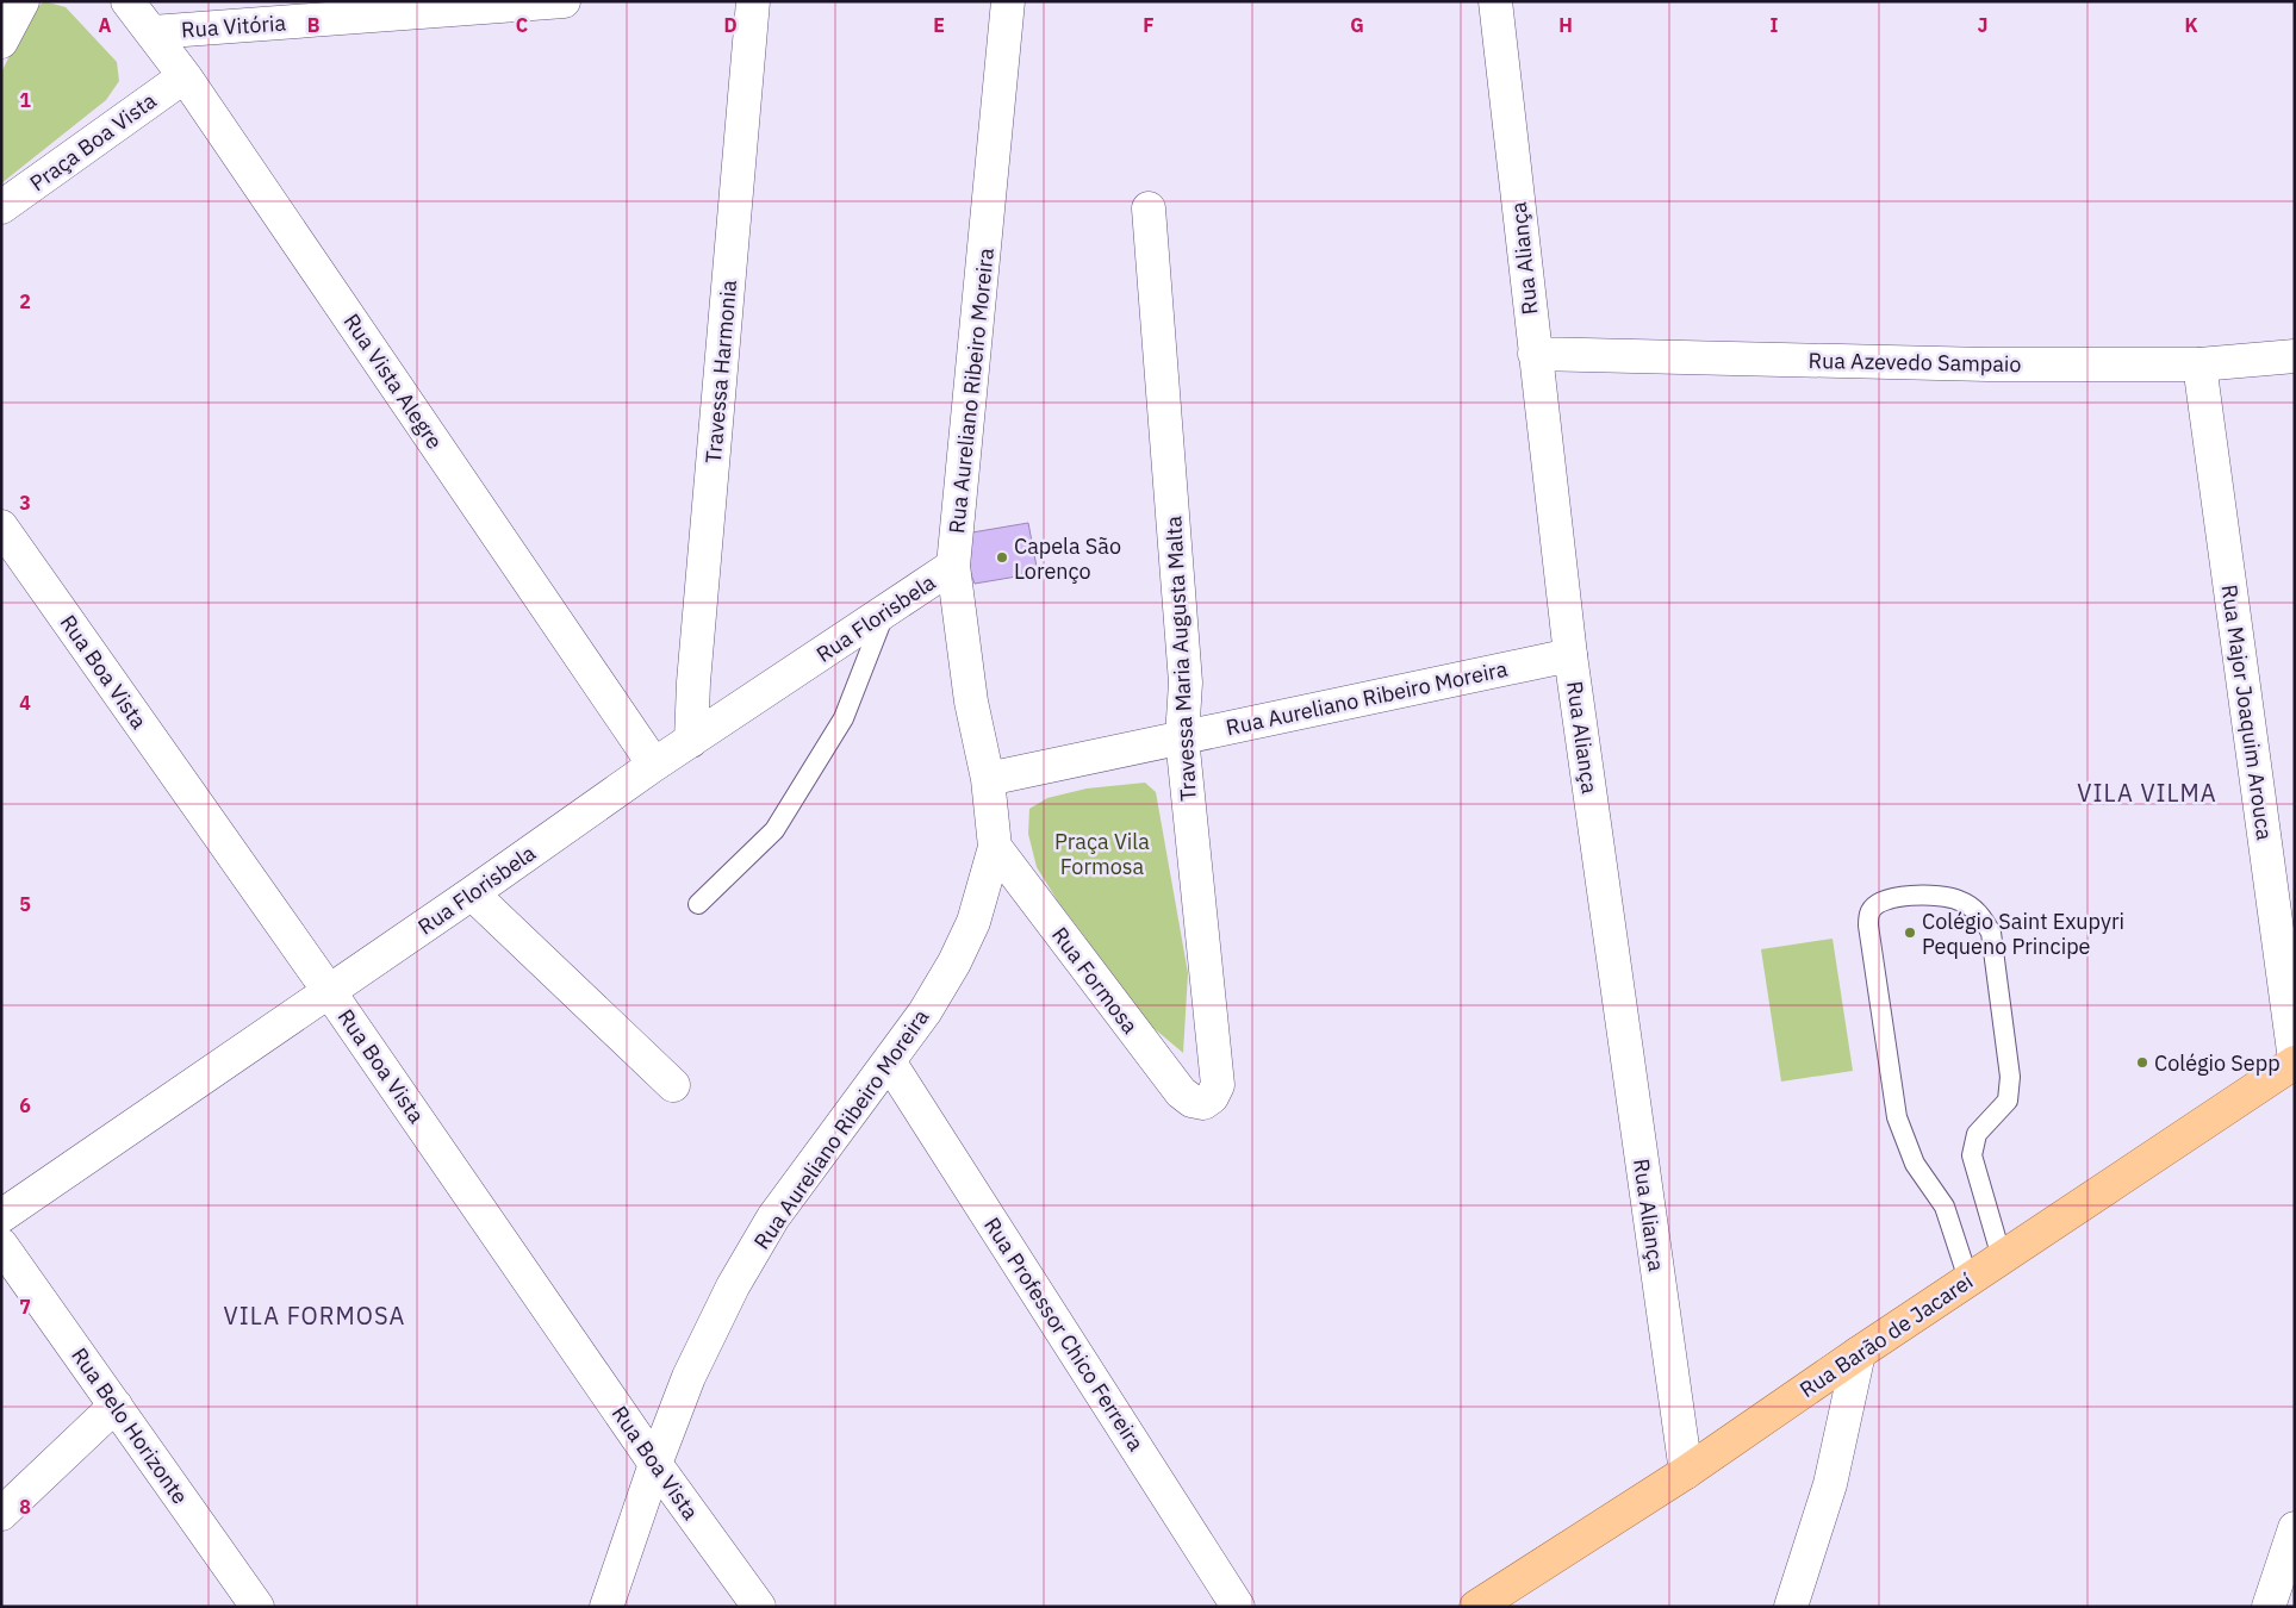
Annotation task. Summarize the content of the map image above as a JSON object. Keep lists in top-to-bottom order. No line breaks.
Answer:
{"streets":{"main road":["Rua Barão de Jacareí"],"street":["Rua Vitória","Praça Boa Vista","Rua Aliança","Rua Azevedo Sampaio","Travessa Harmonia","Rua Vista Alegre","Rua Aureliano Ribeiro Moreira","Rua Florisbela","Travessa Maria Augusta Malta","Rua Boa Vista","Rua Major Joaquim Arouca","Rua Formosa","Rua Professor Chico Ferreira","Rua Belo Horizonte"]},"crossings":[["Rua Vitória","Rua Vista Alegre"],["Praça Boa Vista","Rua Vista Alegre"],["Rua Aliança","Rua Azevedo Sampaio"],["Rua Aliança","Rua Aureliano Ribeiro Moreira"],["Rua Aliança","Rua Barão de Jacareí"],["Rua Azevedo Sampaio","Rua Major Joaquim Arouca"],["Travessa Harmonia","Rua Florisbela"],["Rua Vista Alegre","Rua Florisbela"],["Rua Aureliano Ribeiro Moreira","Rua Florisbela"],["Rua Aureliano Ribeiro Moreira","Travessa Maria Augusta Malta"],["Rua Aureliano Ribeiro Moreira","Rua Boa Vista"],["Rua Aureliano Ribeiro Moreira","Rua Formosa"],["Rua Aureliano Ribeiro Moreira","Rua Professor Chico Ferreira"],["Rua Florisbela","Rua Boa Vista"],["Travessa Maria Augusta Malta","Rua Formosa"],["Rua Major Joaquim Arouca","Rua Barão de Jacareí"]],"districts":["VILA VILMA","VILA FORMOSA"],"parks":["Praça Vila Formosa"],"places":["Capela São Lorenço","Colégio Saint Exupyri Pequeno Principe","Colégio Sepp"],"grid":{"columns":["A","B","C","D","E","F","G","H","I","J","K"],"rows":["1","2","3","4","5","6","7","8"]}}
